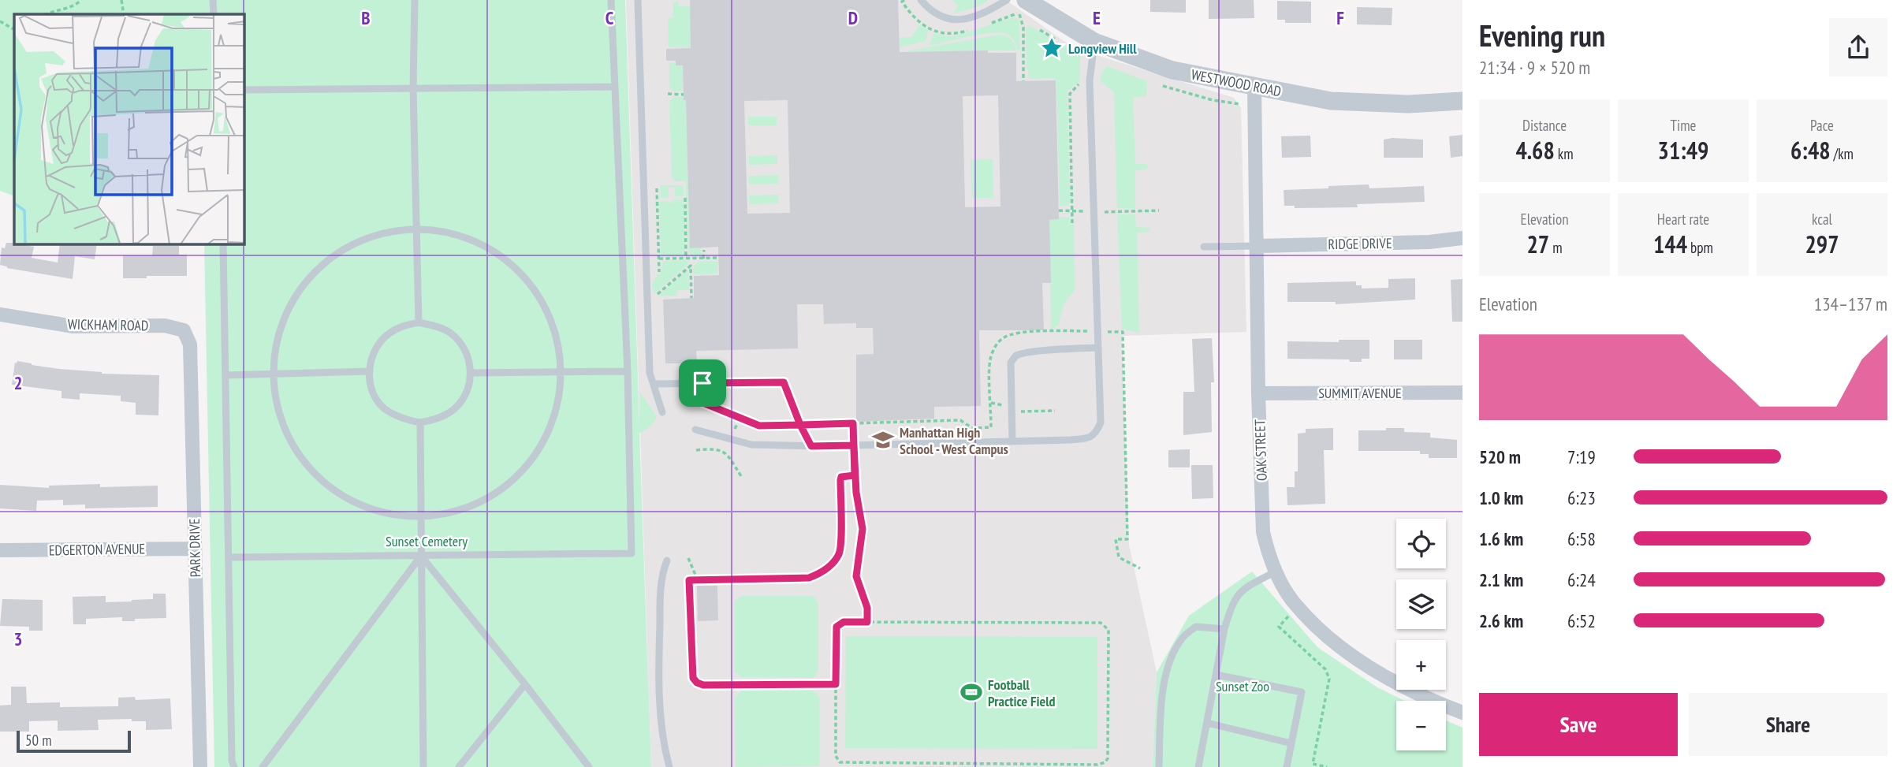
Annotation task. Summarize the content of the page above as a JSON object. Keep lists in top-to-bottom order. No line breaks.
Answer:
{"streets":{"street":["WESTWOOD ROAD","RIDGE DRIVE","WICKHAM ROAD","SUMMIT AVENUE","OAK STREET","PARK DRIVE","EDGERTON AVENUE"]},"crossings":[["WESTWOOD ROAD","OAK STREET"],["RIDGE DRIVE","OAK STREET"],["WICKHAM ROAD","PARK DRIVE"],["SUMMIT AVENUE","OAK STREET"],["PARK DRIVE","EDGERTON AVENUE"]],"parks":["Sunset Cemetery","Sunset Zoo"],"places":{"place":["Longview Hill"],"school or university":["Manhattan High School - West Campus"],"sports":["Football Practice Field"]},"scale_bar":"50 m","page":{"heading":["Evening run","21:34 · 9 × 520 m"],"stats":[["Distance","4.68 km"],["Time","31:49"],["Pace","6:48 /km"],["Elevation","27 m"],["Heart rate","144 bpm"],["kcal","297"]],"chart":["Elevation","134–137 m"],"list":[{"name":"520 m","note":"7:19"},{"name":"1.0 km","note":"6:23"},{"name":"1.6 km","note":"6:58"},{"name":"2.1 km","note":"6:24"},{"name":"2.6 km","note":"6:52"}],"map_buttons":["+","−"],"buttons":["Save","Share"],"scale":"50 m"},"grid":{"columns":["B","C","D","E","F"],"rows":["2","3"]}}
